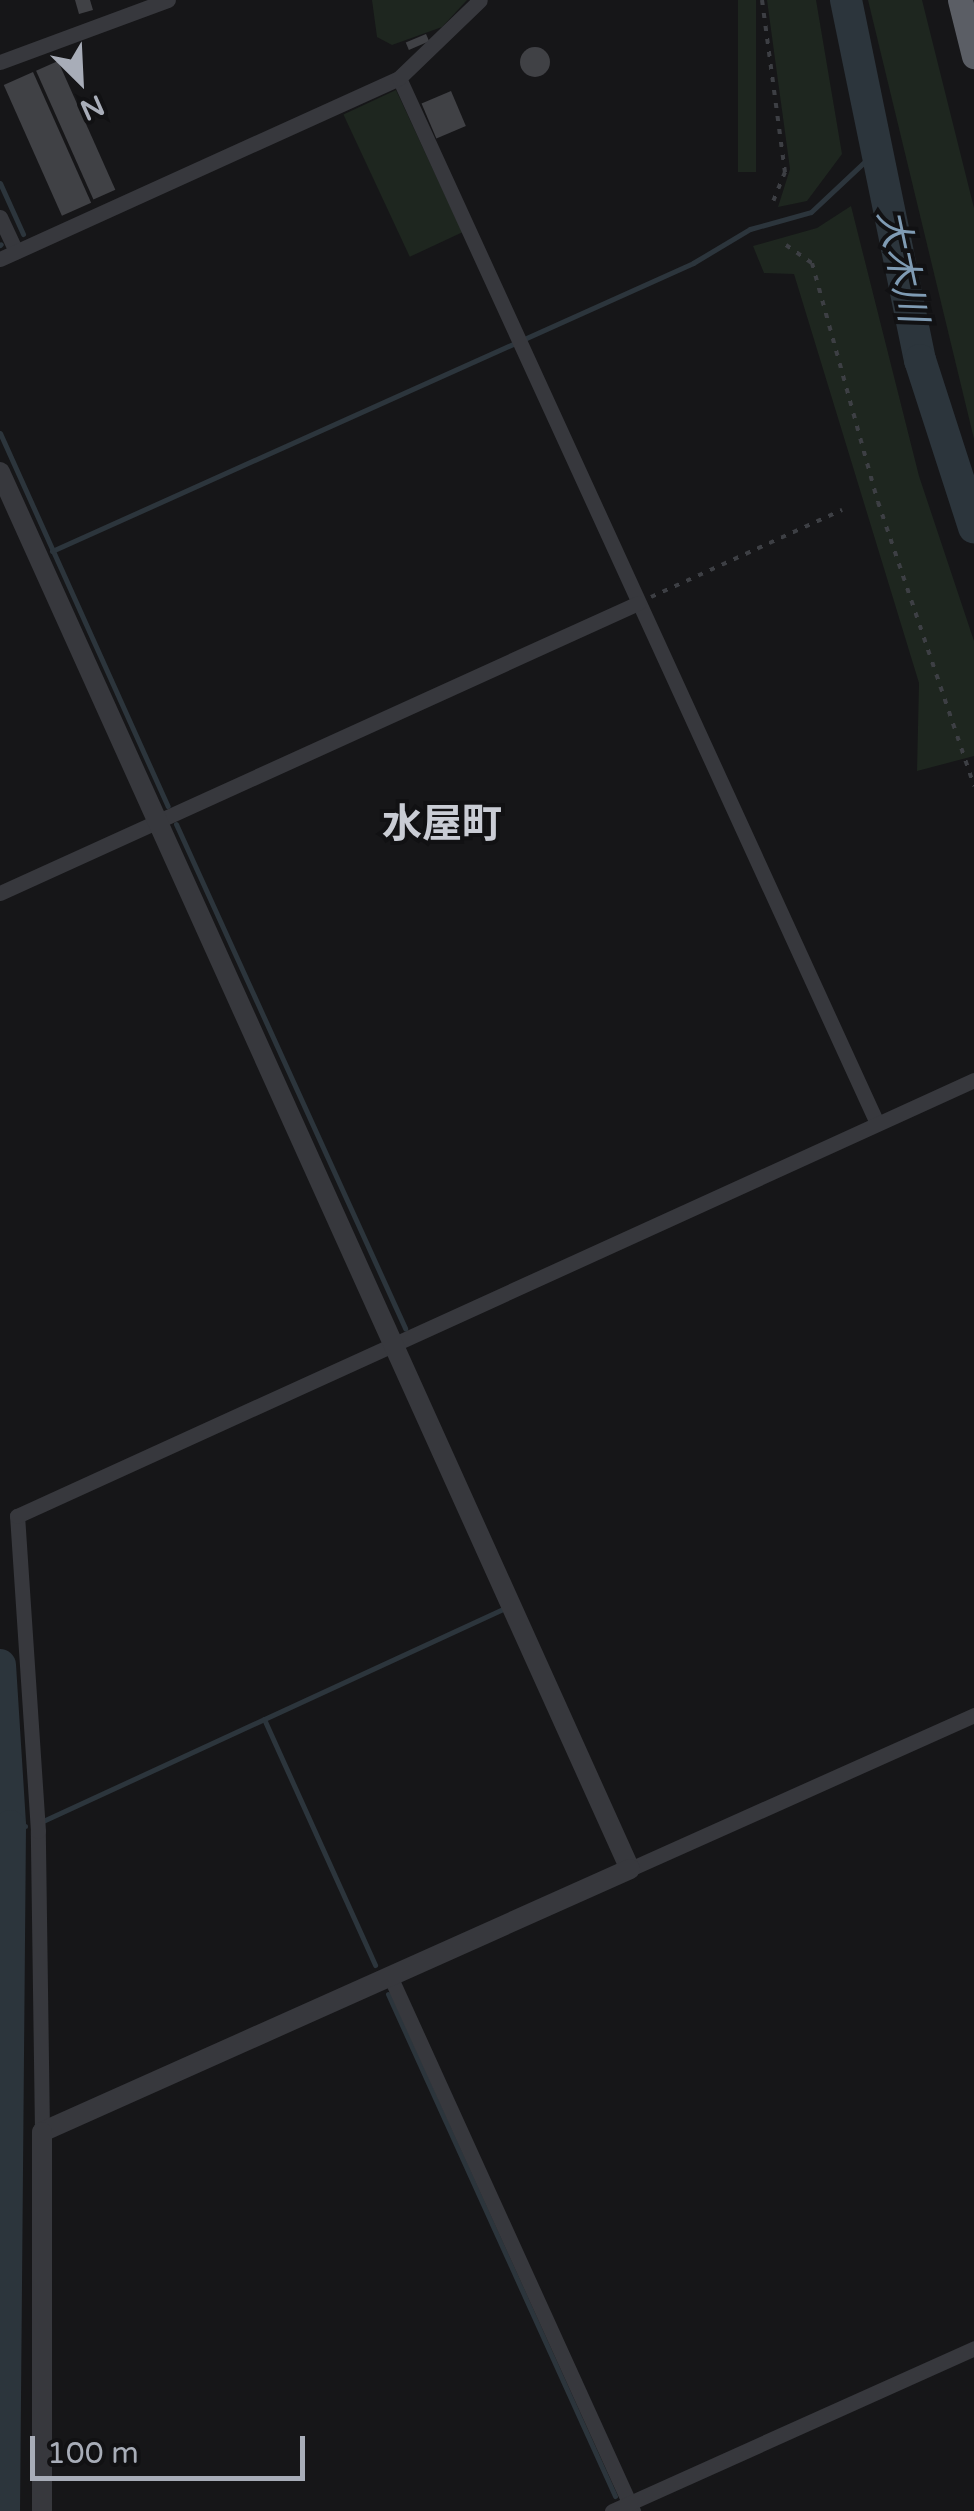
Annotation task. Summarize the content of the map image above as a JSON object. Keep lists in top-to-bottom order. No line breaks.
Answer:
{"districts":["水屋町"],"water":["大木川"],"scale_bar":"100 m","north":"bottom right"}
